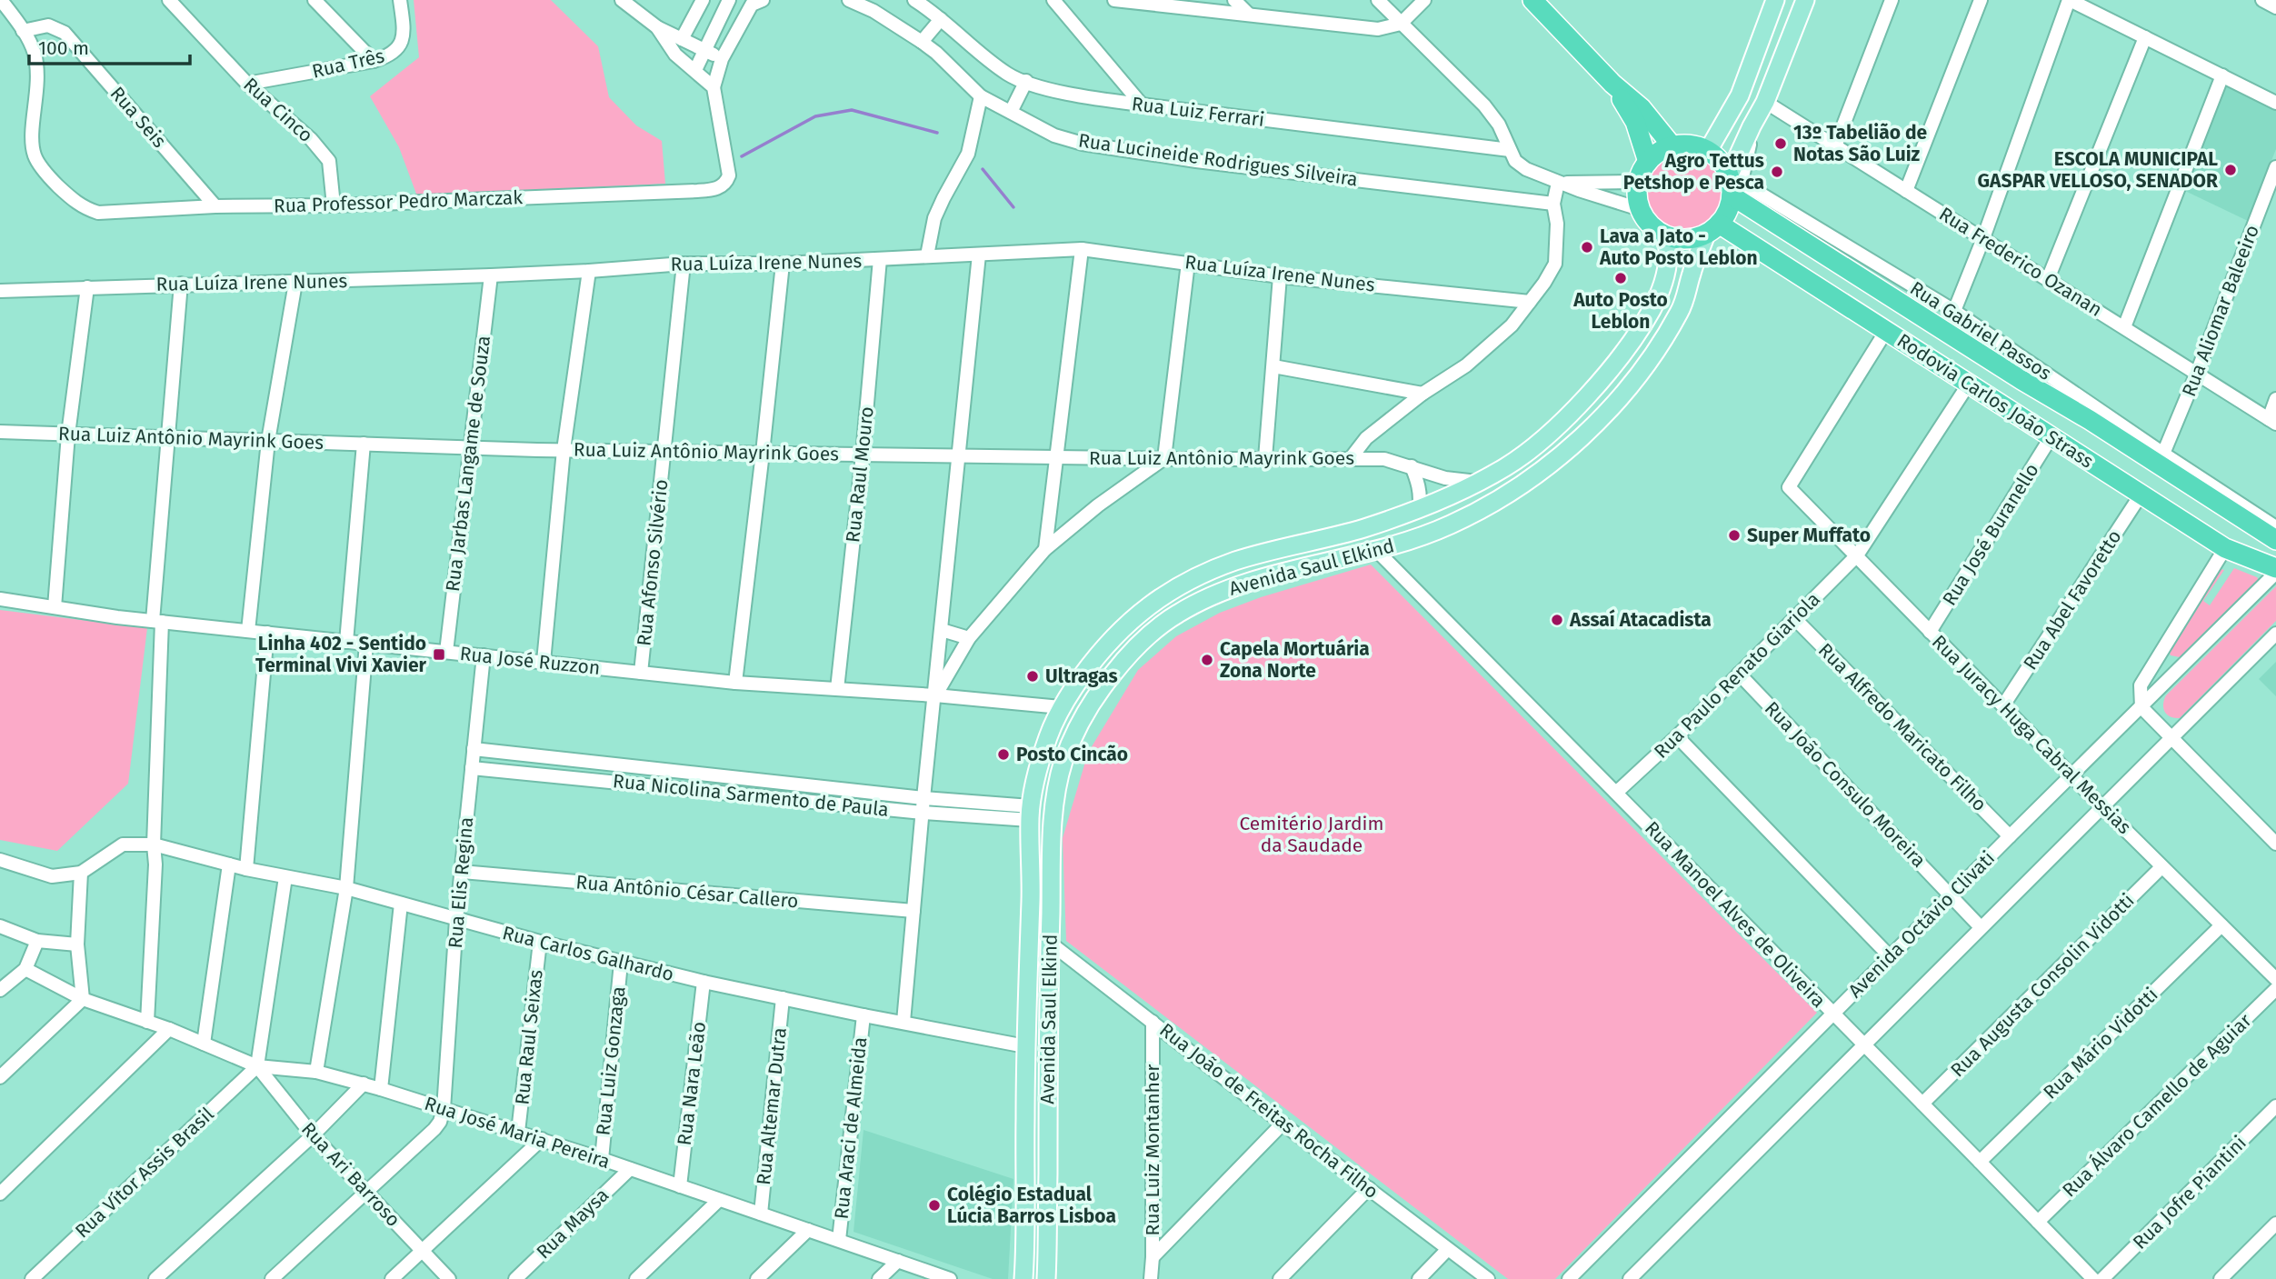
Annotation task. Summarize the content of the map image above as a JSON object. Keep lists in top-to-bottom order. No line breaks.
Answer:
{"streets":{"highway":["Rodovia Carlos João Strass"],"main road":["Avenida Saul Elkind"],"street":["Rua Três","Rua Cinco","Rua Luiz Ferrari","Rua Seis","Rua Lucineide Rodrigues Silveira","Rua Professor Pedro Marczak","Rua Frederico Ozanan","Rua Luíza Irene Nunes","Rua Aliomar Baleeiro","Rua Gabriel Passos","Rua Luiz Antônio Mayrink Goes","Rua Jarbas Langame de Souza","Rua Raul Mouro","Rua José Buranello","Rua Afonso Silvério","Rua Abel Favoretto","Rua José Ruzzon","Rua Paulo Renato Giariola","Rua Alfredo Maricato Filho","Rua Juracy Huga Cabral Messias","Rua João Consulo Moreira","Rua Nicolina Sarmento de Paula","Rua Elis Regina","Rua Antônio César Callero","Rua Manoel Alves de Oliveira","Avenida Octávio Clivati","Rua Carlos Galhardo","Rua Augusta Consolin Vidotti","Rua Raul Seixas","Rua Mário Vidotti","Rua Luiz Gonzaga","Rua Nara Leão","Rua Álvaro Camello de Aguiar","Rua Altemar Dutra","Rua João de Freitas Rocha Filho","Rua Araci de Almeida","Rua José Maria Pereira","Rua Luiz Montanher","Rua Vítor Assis Brasil","Rua Ari Barroso","Rua Jofre Piantini","Rua Maysa"]},"crossings":[["Rua Três","Rua Cinco"],["Rua Cinco","Rua Professor Pedro Marczak"],["Rua Seis","Rua Professor Pedro Marczak"],["Rua Frederico Ozanan","Rua Aliomar Baleeiro"],["Rua Frederico Ozanan","Rua Gabriel Passos"],["Rua Luíza Irene Nunes","Rua Jarbas Langame de Souza"],["Rua Luíza Irene Nunes","Rua Raul Mouro"],["Rua Luíza Irene Nunes","Rua Afonso Silvério"],["Rua Aliomar Baleeiro","Rua Gabriel Passos"],["Rodovia Carlos João Strass","Rua José Buranello"],["Rodovia Carlos João Strass","Avenida Saul Elkind"],["Rodovia Carlos João Strass","Rua Abel Favoretto"],["Rodovia Carlos João Strass","Rua Paulo Renato Giariola"],["Rodovia Carlos João Strass","Rua Juracy Huga Cabral Messias"],["Rodovia Carlos João Strass","Avenida Octávio Clivati"],["Rua Luiz Antônio Mayrink Goes","Rua Jarbas Langame de Souza"],["Rua Luiz Antônio Mayrink Goes","Rua Raul Mouro"],["Rua Luiz Antônio Mayrink Goes","Rua Afonso Silvério"],["Rua Luiz Antônio Mayrink Goes","Avenida Saul Elkind"],["Rua Jarbas Langame de Souza","Rua José Ruzzon"],["Rua Raul Mouro","Rua José Ruzzon"],["Rua José Buranello","Rua Juracy Huga Cabral Messias"],["Rua Afonso Silvério","Rua José Ruzzon"],["Avenida Saul Elkind","Rua José Ruzzon"],["Avenida Saul Elkind","Rua Nicolina Sarmento de Paula"],["Avenida Saul Elkind","Rua Manoel Alves de Oliveira"],["Avenida Saul Elkind","Rua Carlos Galhardo"],["Avenida Saul Elkind","Rua João de Freitas Rocha Filho"],["Rua Abel Favoretto","Rua Juracy Huga Cabral Messias"],["Rua José Ruzzon","Rua Elis Regina"],["Rua Paulo Renato Giariola","Rua Alfredo Maricato Filho"],["Rua Paulo Renato Giariola","Rua Juracy Huga Cabral Messias"],["Rua Paulo Renato Giariola","Rua João Consulo Moreira"],["Rua Paulo Renato Giariola","Rua Manoel Alves de Oliveira"],["Rua Alfredo Maricato Filho","Avenida Octávio Clivati"],["Rua Juracy Huga Cabral Messias","Avenida Octávio Clivati"],["Rua Juracy Huga Cabral Messias","Rua Augusta Consolin Vidotti"],["Rua Juracy Huga Cabral Messias","Rua Mário Vidotti"],["Rua João Consulo Moreira","Avenida Octávio Clivati"],["Rua Nicolina Sarmento de Paula","Rua Elis Regina"],["Rua Elis Regina","Rua Antônio César Callero"],["Rua Elis Regina","Rua Carlos Galhardo"],["Rua Elis Regina","Rua José Maria Pereira"],["Rua Manoel Alves de Oliveira","Avenida Octávio Clivati"],["Rua Manoel Alves de Oliveira","Rua Augusta Consolin Vidotti"],["Rua Manoel Alves de Oliveira","Rua Mário Vidotti"],["Rua Manoel Alves de Oliveira","Rua Álvaro Camello de Aguiar"],["Rua Carlos Galhardo","Rua Raul Seixas"],["Rua Carlos Galhardo","Rua Luiz Gonzaga"],["Rua Carlos Galhardo","Rua Nara Leão"],["Rua Carlos Galhardo","Rua Altemar Dutra"],["Rua Carlos Galhardo","Rua Araci de Almeida"],["Rua Raul Seixas","Rua José Maria Pereira"],["Rua Luiz Gonzaga","Rua José Maria Pereira"],["Rua Nara Leão","Rua José Maria Pereira"],["Rua Altemar Dutra","Rua José Maria Pereira"],["Rua João de Freitas Rocha Filho","Rua Luiz Montanher"],["Rua Araci de Almeida","Rua José Maria Pereira"],["Rua José Maria Pereira","Rua Vítor Assis Brasil"],["Rua José Maria Pereira","Rua Ari Barroso"],["Rua José Maria Pereira","Rua Maysa"],["Rua Vítor Assis Brasil","Rua Ari Barroso"]],"parks":["Cemitério Jardim da Saudade"],"places":{"other":["13º Tabelião de Notas São Luiz","ESCOLA MUNICIPAL GASPAR VELLOSO, SENADOR","Agro Tettus Petshop e Pesca","Lava a Jato - Auto Posto Leblon","Auto Posto Leblon","Super Muffato","Assaí Atacadista","Capela Mortuária Zona Norte","Ultragas","Posto Cincão","Colégio Estadual Lúcia Barros Lisboa"],"transit":["Linha 402 - Sentido Terminal Vivi Xavier"]},"scale_bar":"100 m"}
